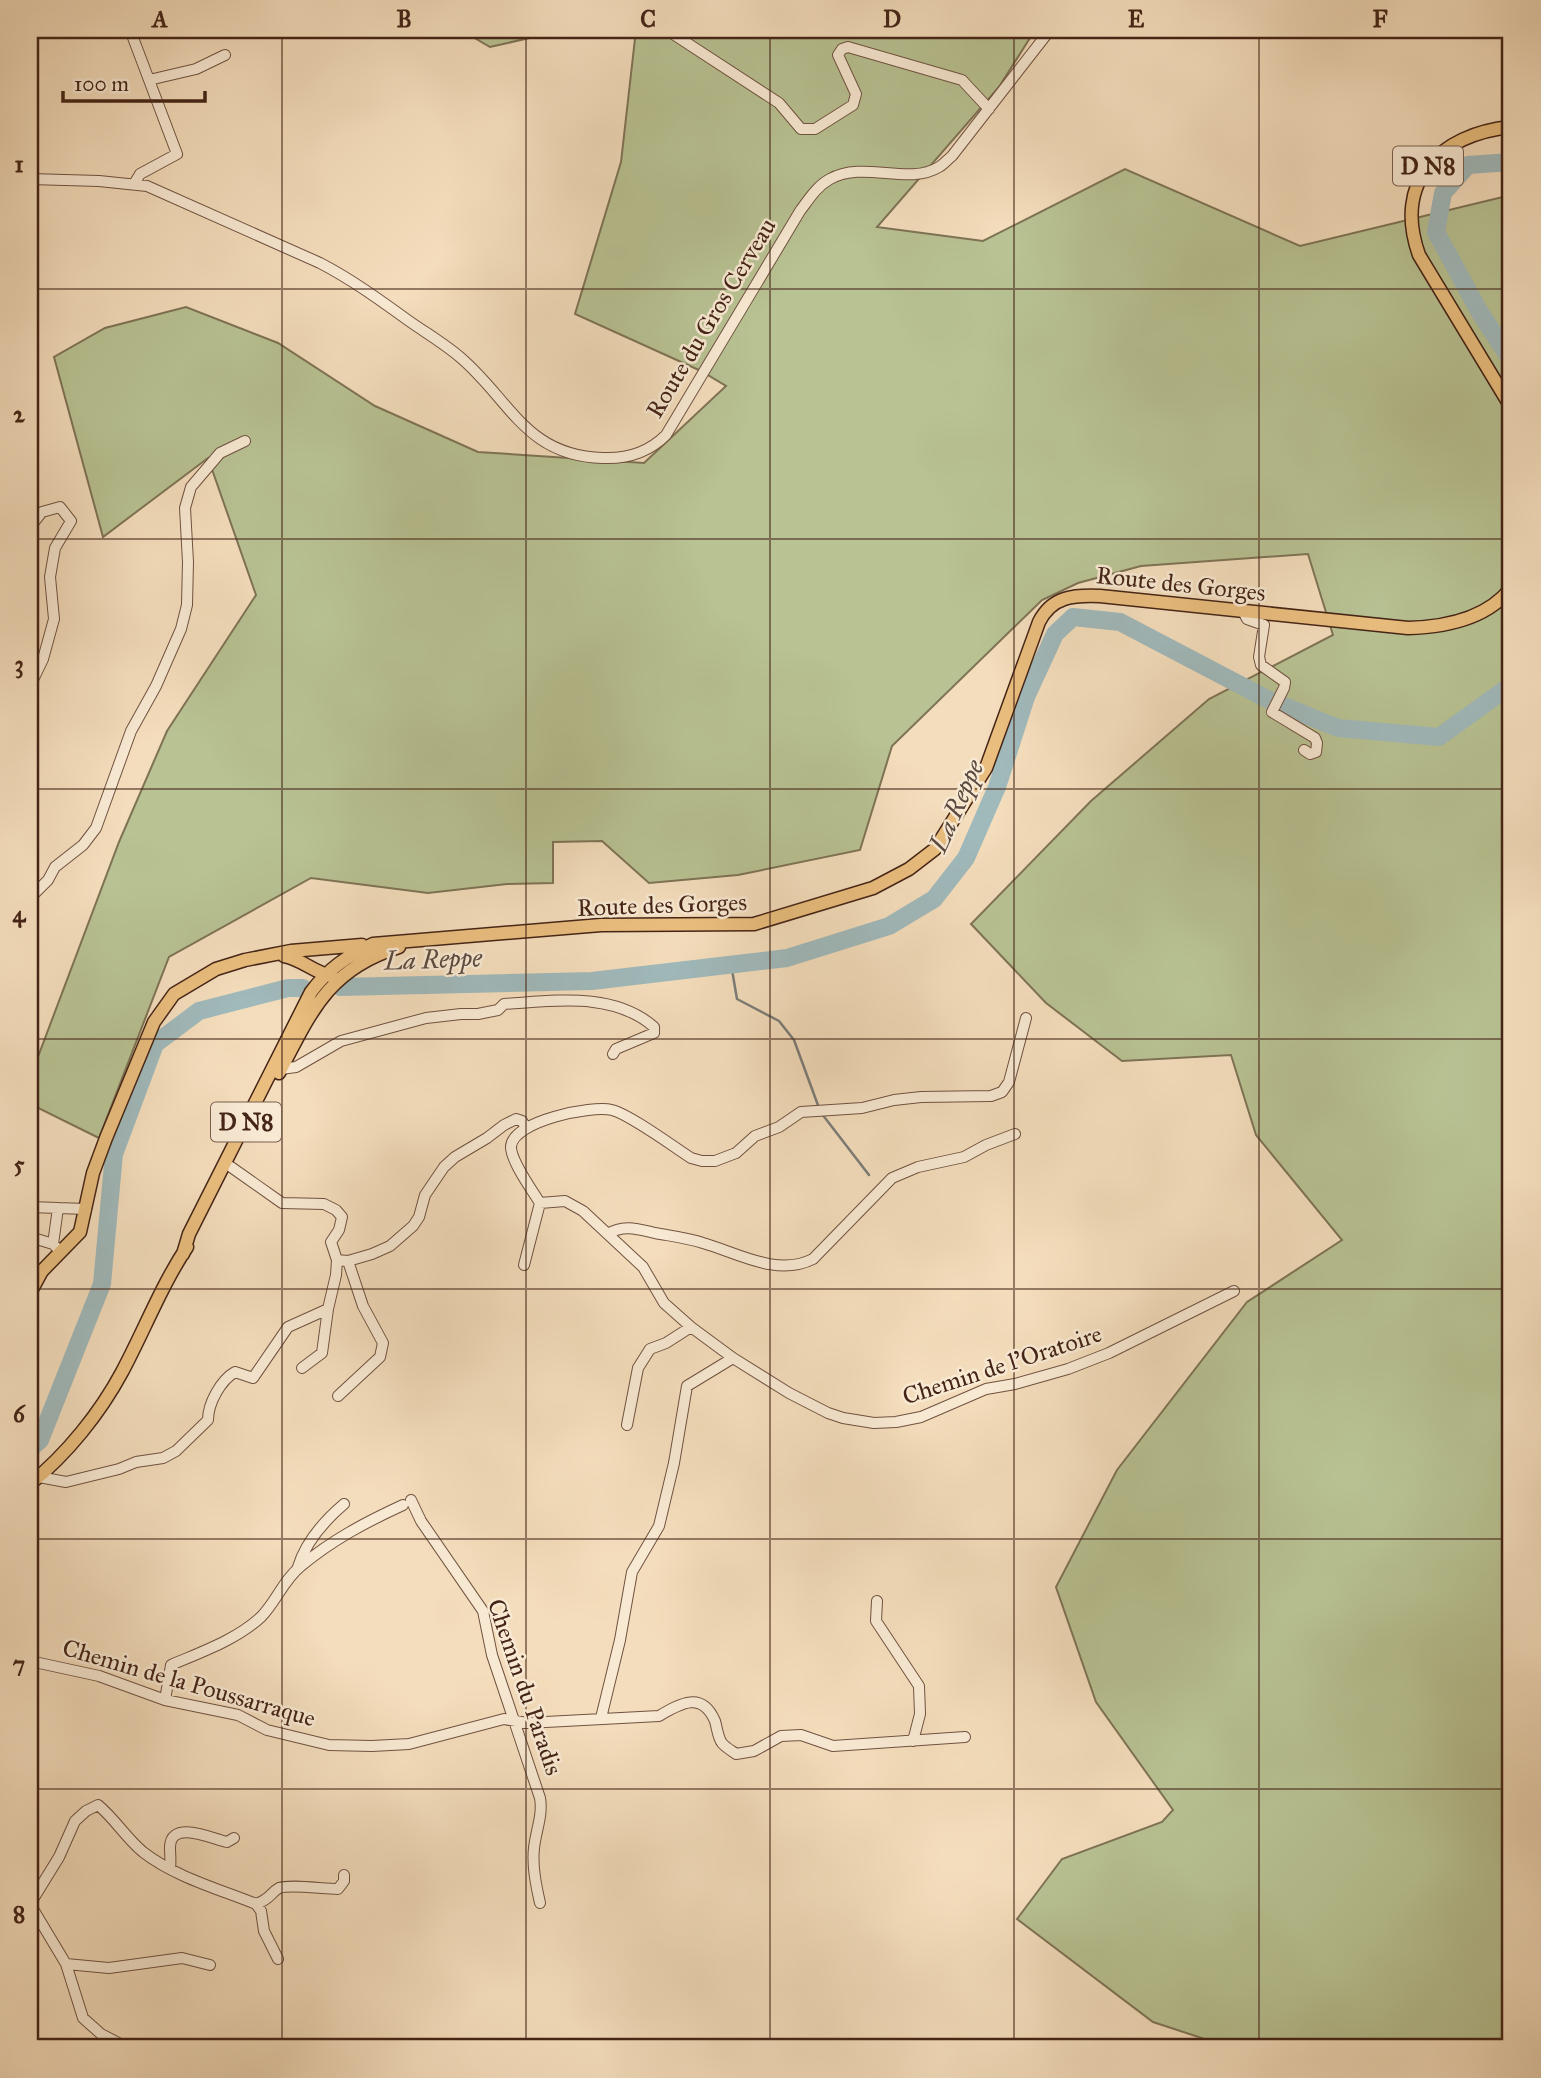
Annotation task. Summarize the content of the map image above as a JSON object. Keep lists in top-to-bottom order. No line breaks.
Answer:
{"streets":{"main road":["D N8","Route des Gorges"],"street":["Route du Gros Cerveau","Chemin de l'Oratoire","Chemin de la Poussarraque","Chemin du Paradis"]},"crossings":[["Chemin de la Poussarraque","Chemin du Paradis"]],"water":["La Reppe"],"scale_bar":"100 m","grid":{"columns":["A","B","C","D","E","F"],"rows":["1","2","3","4","5","6","7","8"]}}
